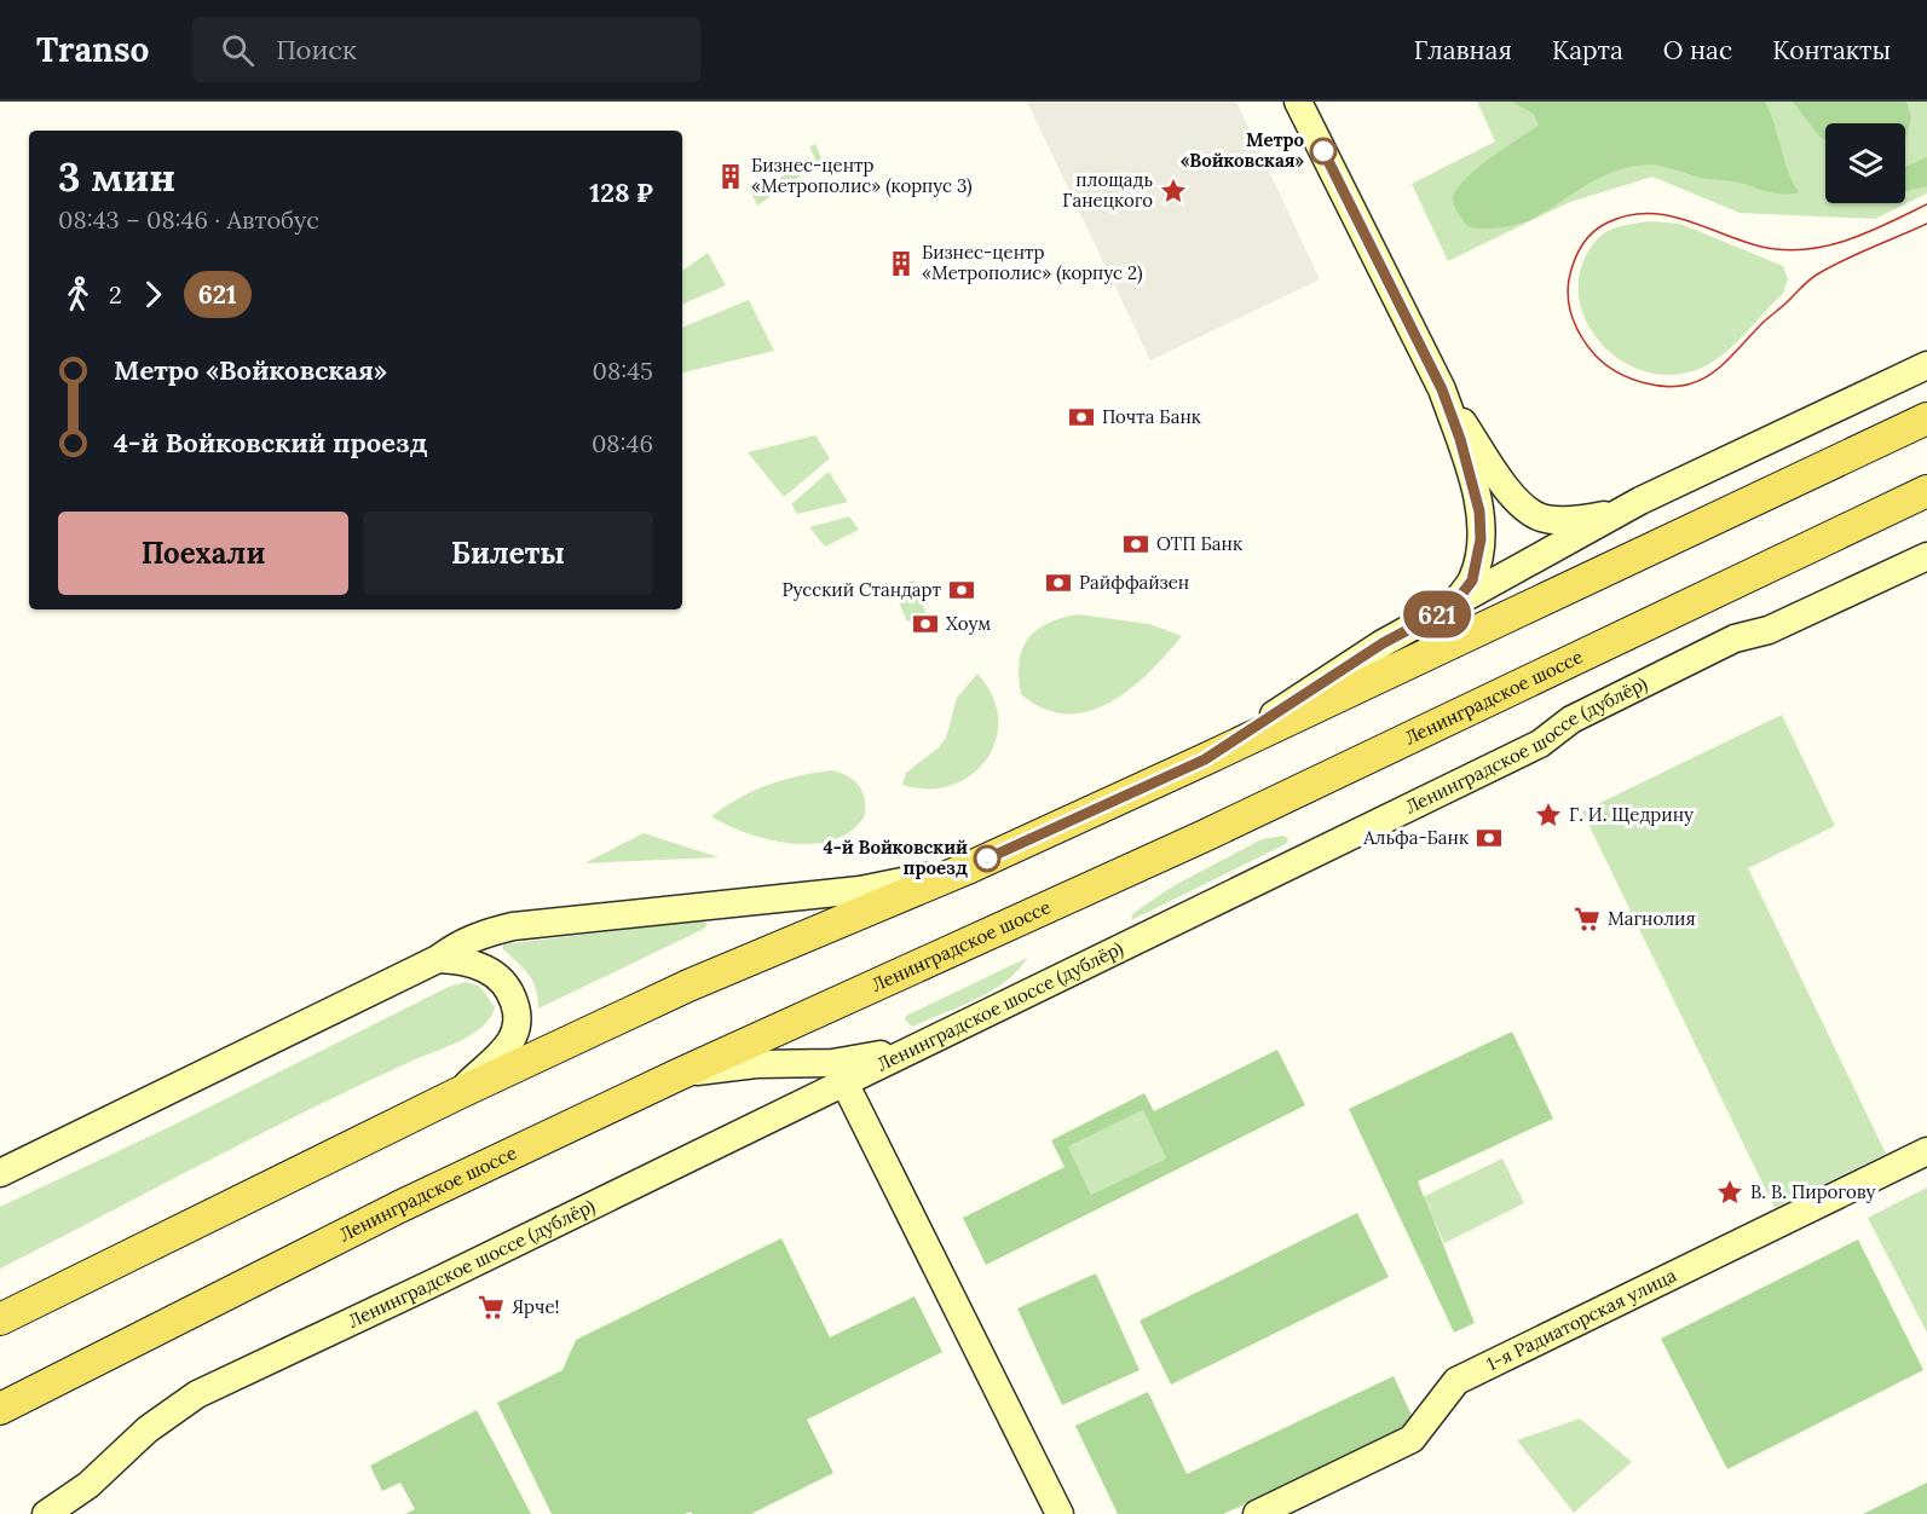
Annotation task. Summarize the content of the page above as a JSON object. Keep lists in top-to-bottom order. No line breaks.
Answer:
{"streets":{"main road":["Ленинградское шоссе"],"street":["Ленинградское шоссе (дублёр)","1-я Радиаторская улица"]},"places":{"other":["Метро «Войковская»","4-й Войковский проезд"],"building":["Бизнес-центр «Метрополис» (корпус 3)","Бизнес-центр «Метрополис» (корпус 2)"],"place":["площадь Ганецкого","Г. И. Щедрину","В. В. Пирогову"],"bank":["Почта Банк","ОТП Банк","Райффайзен","Русский Стандарт","Хоум","Альфа-Банк"],"supermarket":["Магнолия","Ярче!"]},"lines":["bus line 621"],"page":{"header":"Transo","search":"Поиск","nav":["Главная","Карта","О нас","Контакты"],"on_map":"621","heading":["3 мин","08:43 – 08:46 · Автобус","128 ₽"],"legs":["2","621"],"list":[{"name":"Метро «Войковская»","value":"08:45"},{"name":"4-й Войковский проезд","value":"08:46"}],"buttons":["Поехали","Билеты"]}}
